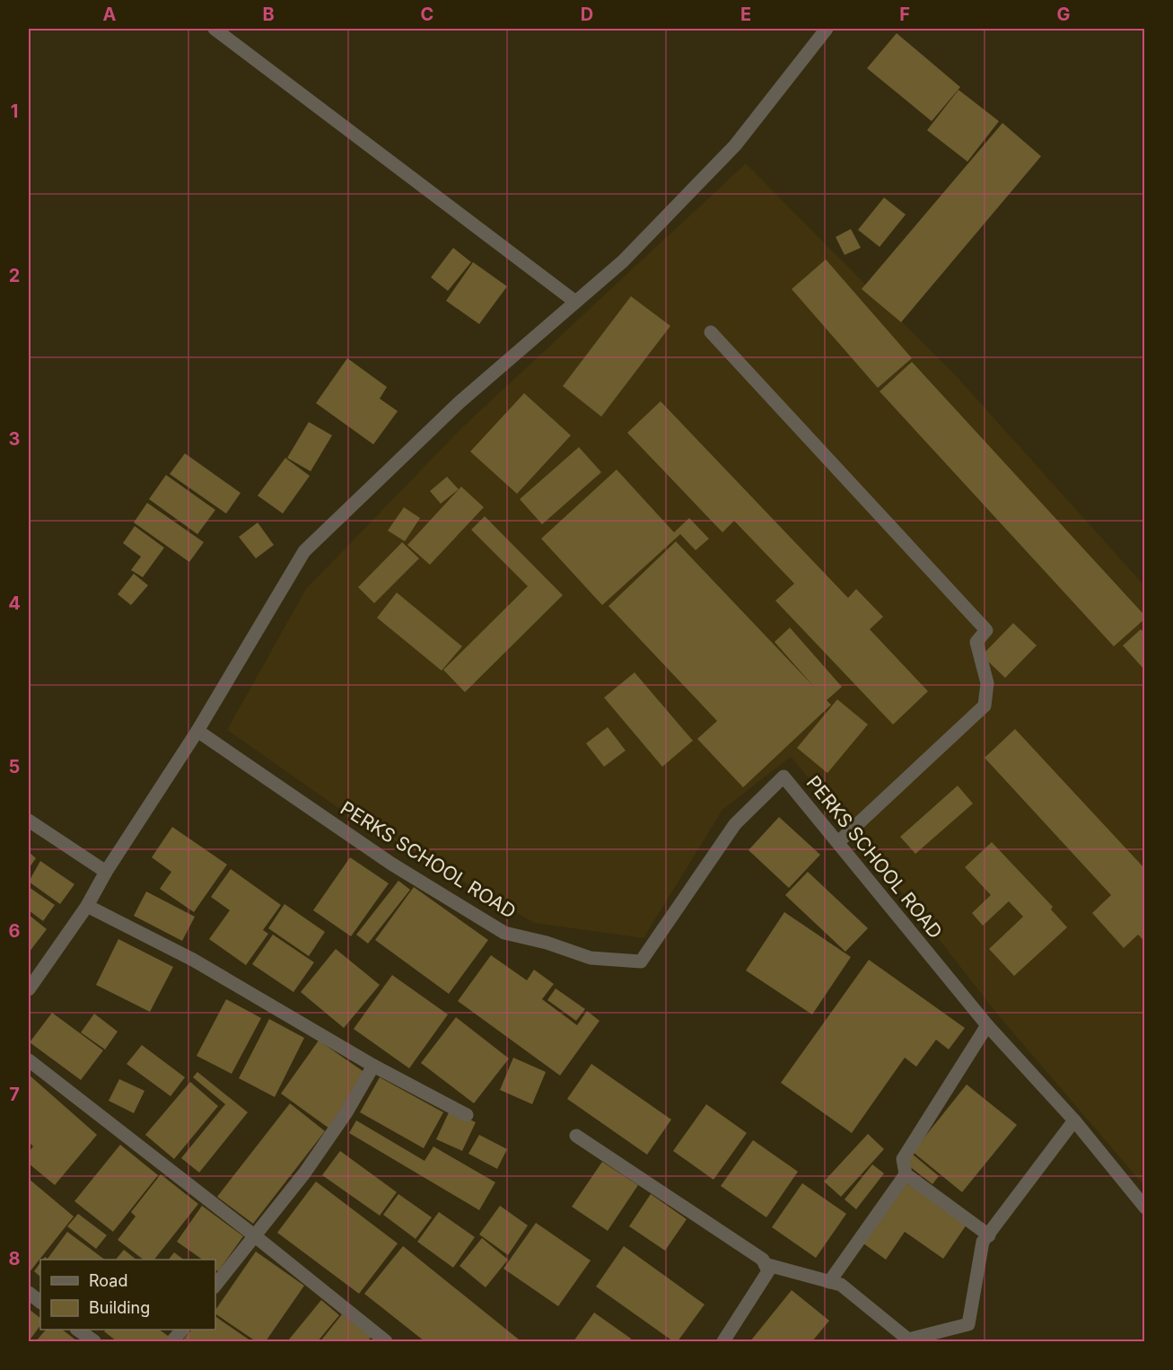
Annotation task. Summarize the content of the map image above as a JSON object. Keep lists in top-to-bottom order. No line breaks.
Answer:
{"streets":{"street":["PERKS SCHOOL ROAD"]},"legend":["Road","Building"],"grid":{"columns":["A","B","C","D","E","F","G"],"rows":["1","2","3","4","5","6","7","8"]}}
